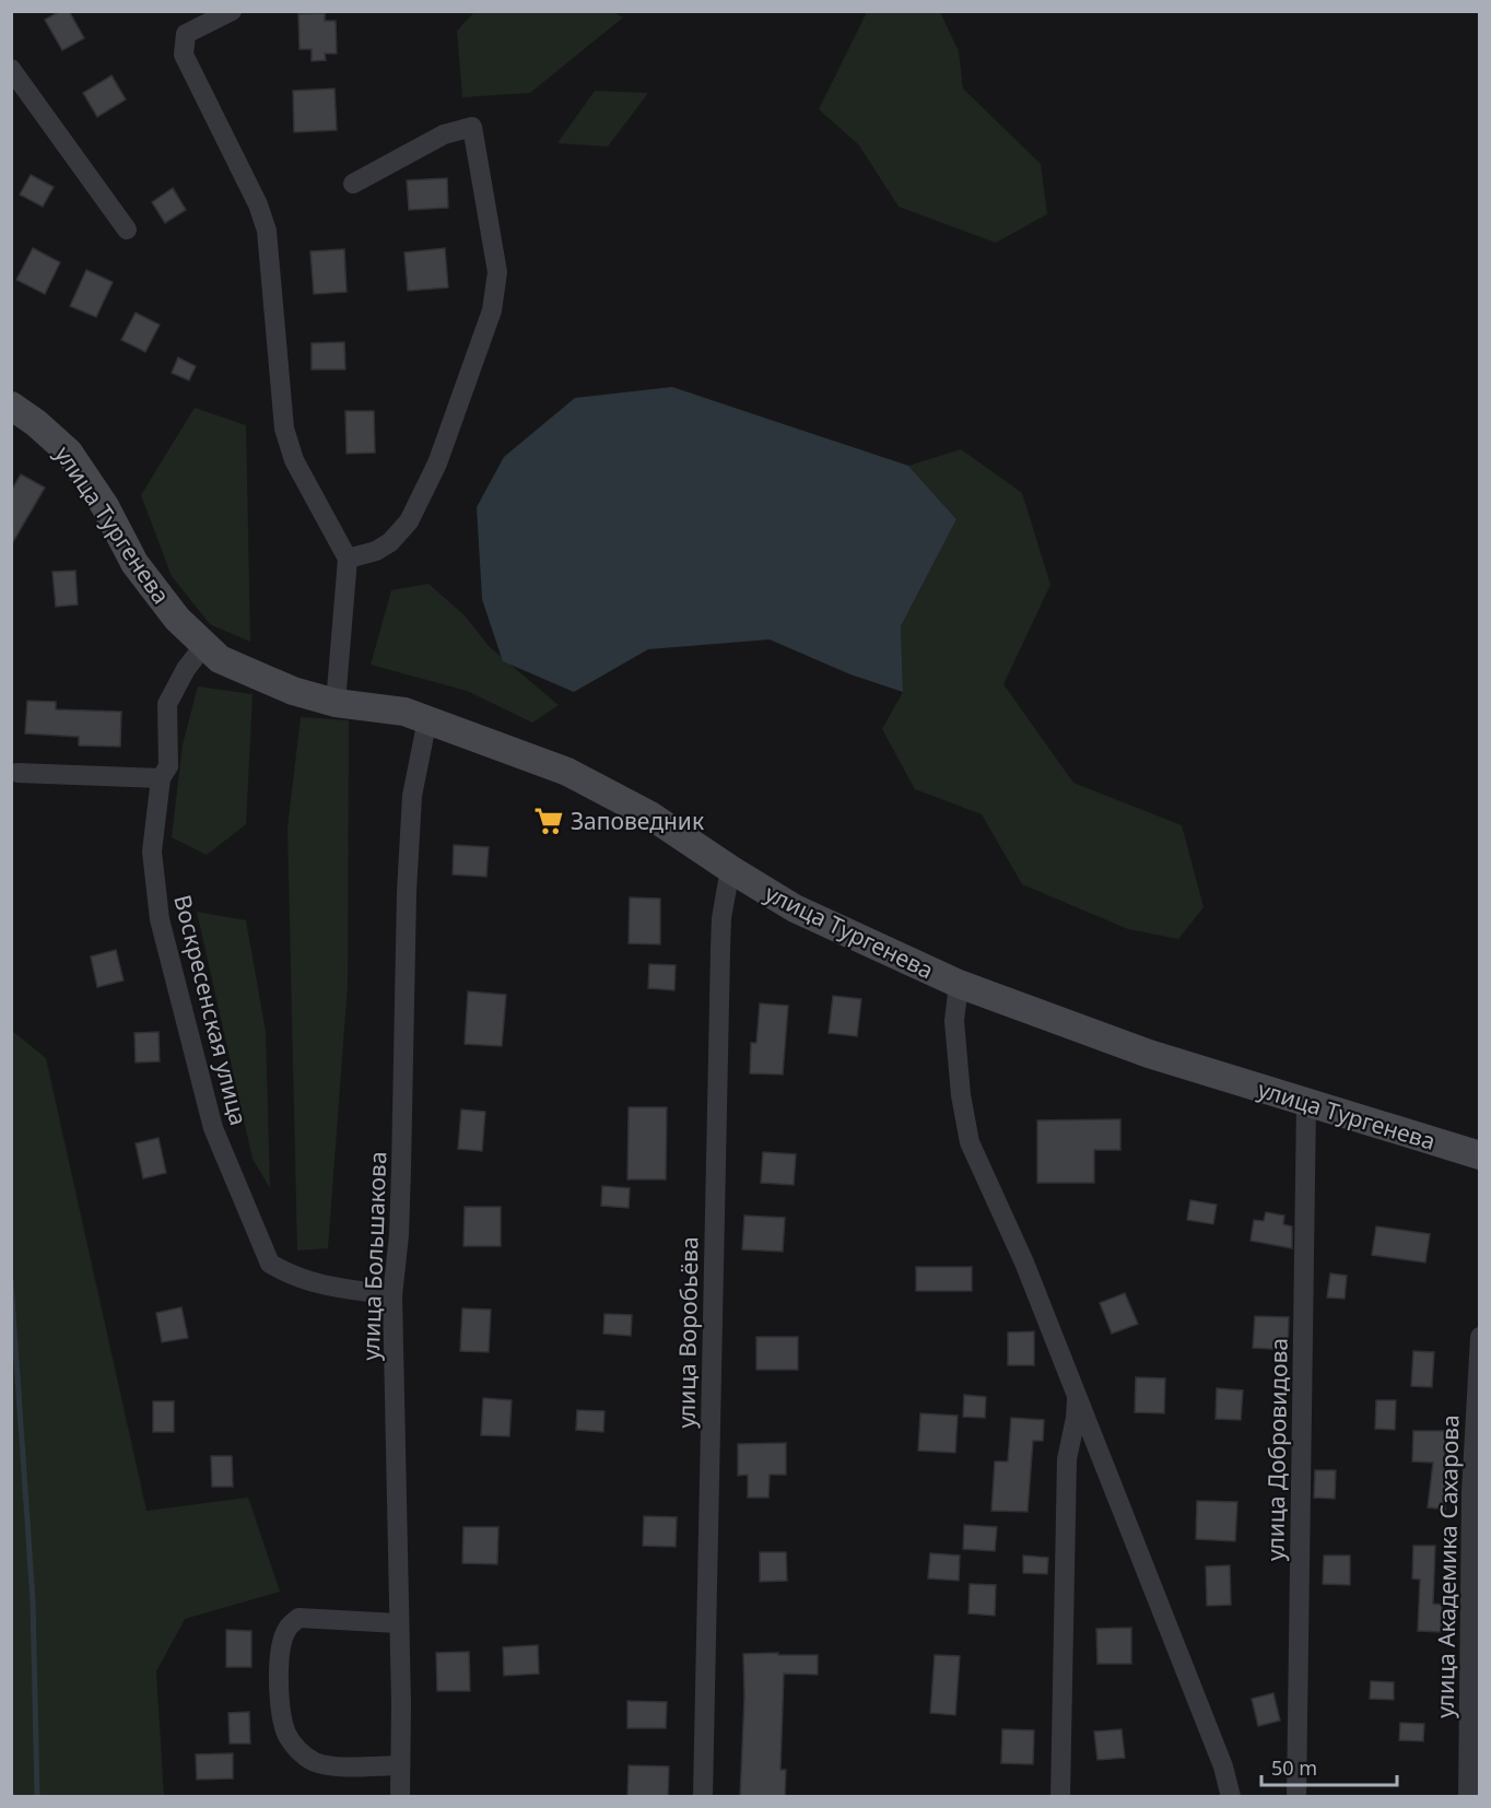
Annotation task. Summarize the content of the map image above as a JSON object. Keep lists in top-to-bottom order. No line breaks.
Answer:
{"streets":{"street":["улица Тургенева","Воскресенская улица","улица Большакова","улица Воробьёва","улица Добровидова","улица Академика Сахарова"]},"crossings":[["улица Тургенева","Воскресенская улица"],["улица Тургенева","улица Большакова"],["улица Тургенева","улица Воробьёва"],["улица Тургенева","улица Добровидова"],["Воскресенская улица","улица Большакова"]],"places":{"supermarket":["Заповедник"]},"scale_bar":"50 m"}
